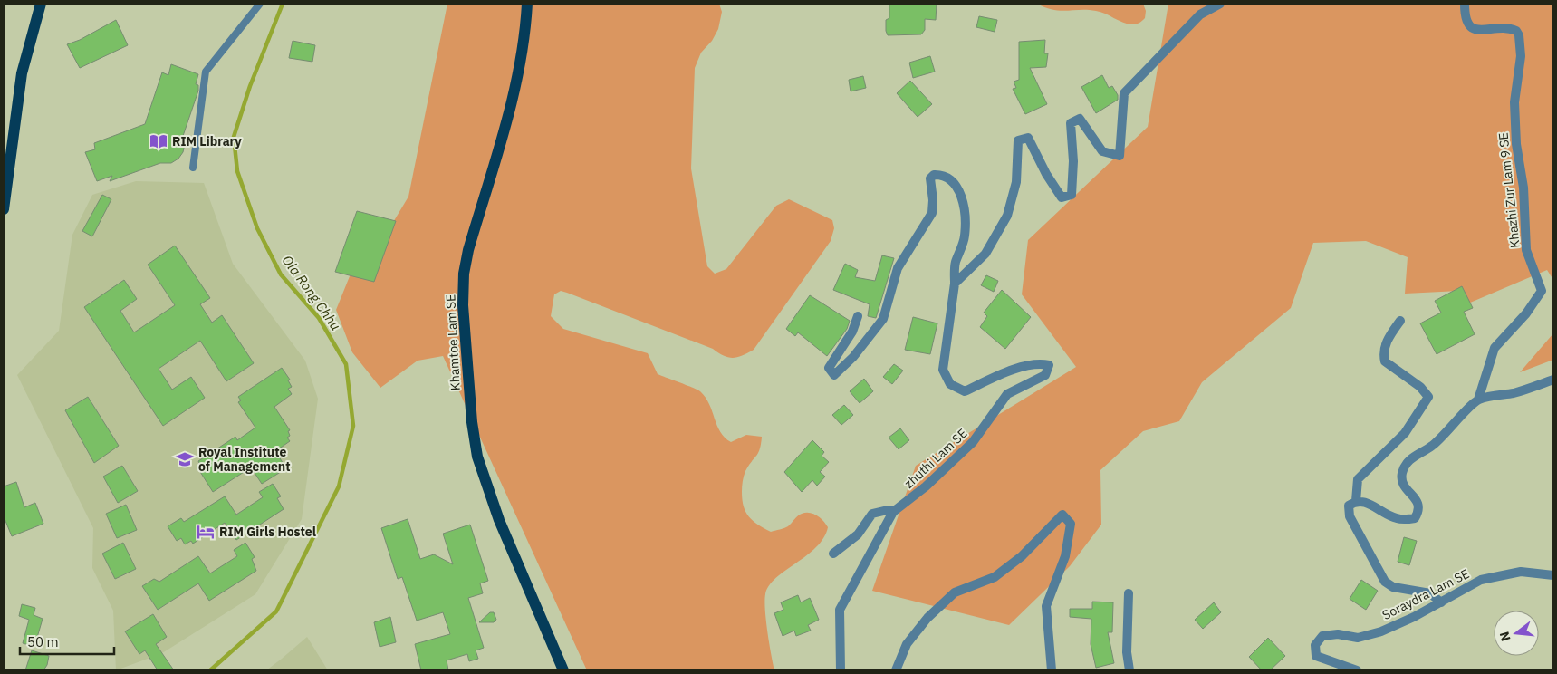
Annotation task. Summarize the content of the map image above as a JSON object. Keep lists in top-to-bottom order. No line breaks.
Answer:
{"streets":{"main road":["Khamtoe Lam SE"],"street":["Khazhi Zur Lam 9 SE","zhuthi Lam SE","Soraydra Lam SE"]},"water":["Ola Rong Chhu"],"places":{"library":["RIM Library"],"school or university":["Royal Institute of Management"],"hotel":["RIM Girls Hostel"]},"scale_bar":"50 m","north":"left"}
